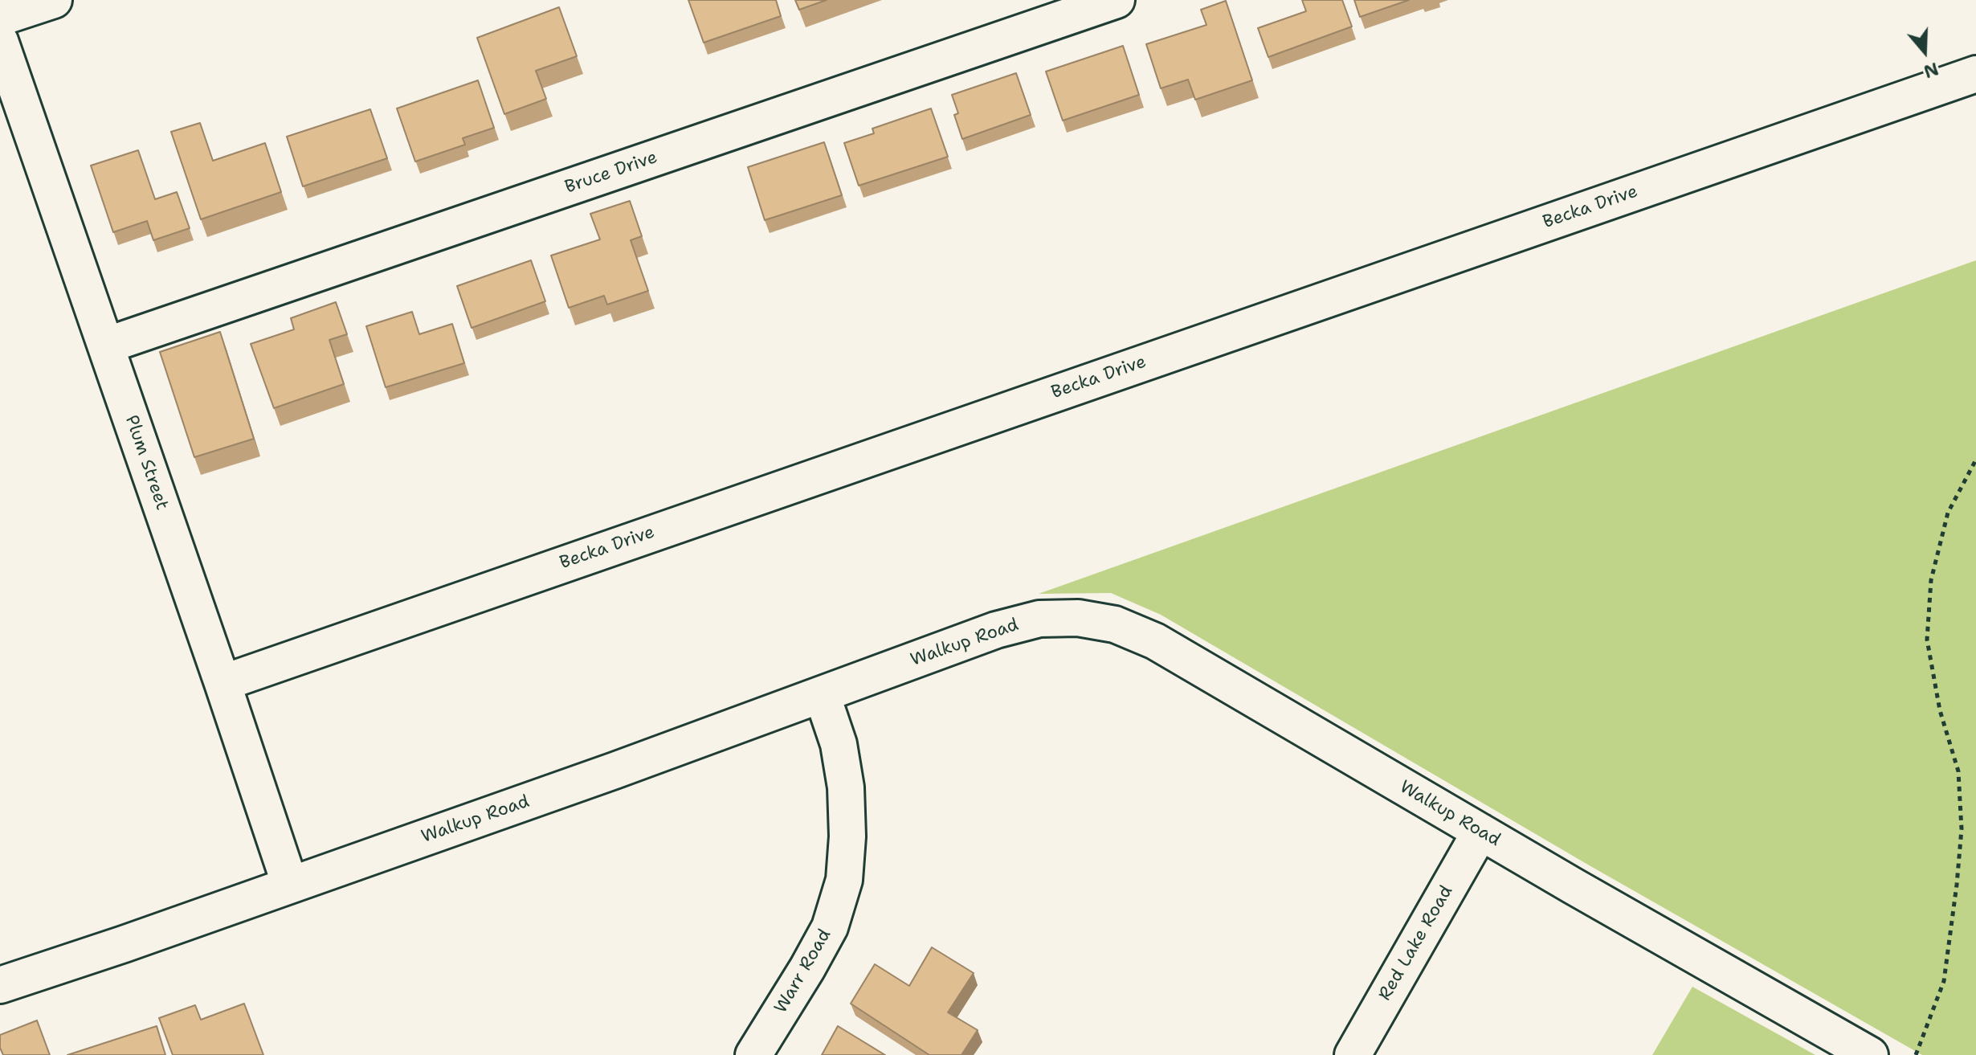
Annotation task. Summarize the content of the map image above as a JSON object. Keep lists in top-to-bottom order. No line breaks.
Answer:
{"streets":{"street":["Bruce Drive","Becka Drive","Plum Street","Walkup Road","Red Lake Road","Warr Road"]},"crossings":[["Bruce Drive","Plum Street"],["Becka Drive","Plum Street"],["Plum Street","Walkup Road"],["Walkup Road","Red Lake Road"],["Walkup Road","Warr Road"]],"north":"bottom"}
